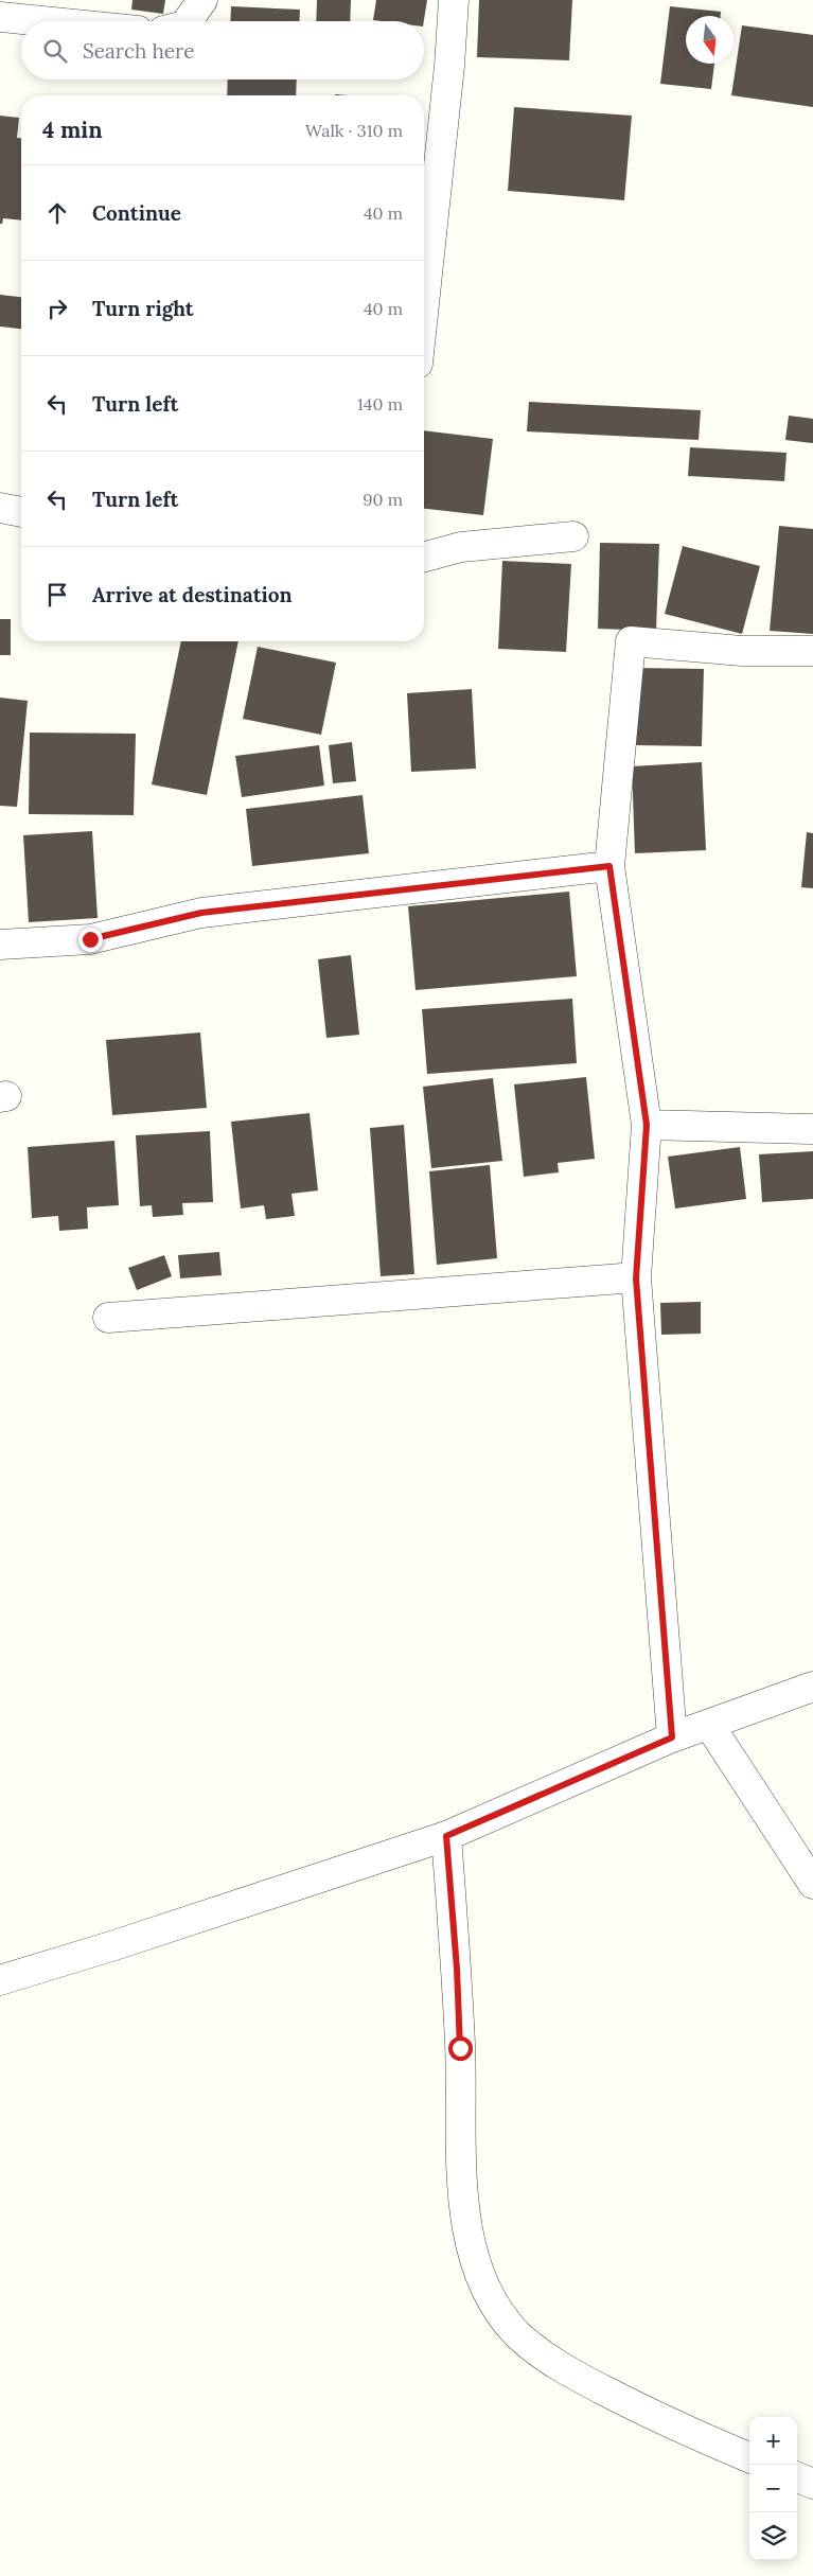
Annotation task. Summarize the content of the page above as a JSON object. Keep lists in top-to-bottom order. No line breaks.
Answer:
{"north":"bottom","page":{"search":"Search here","heading":["4 min","Walk · 310 m"],"list":[["Continue","40 m"],["Turn right","40 m"],["Turn left","140 m"],["Turn left","90 m"],"Arrive at destination"],"map_buttons":["+","−"]}}
